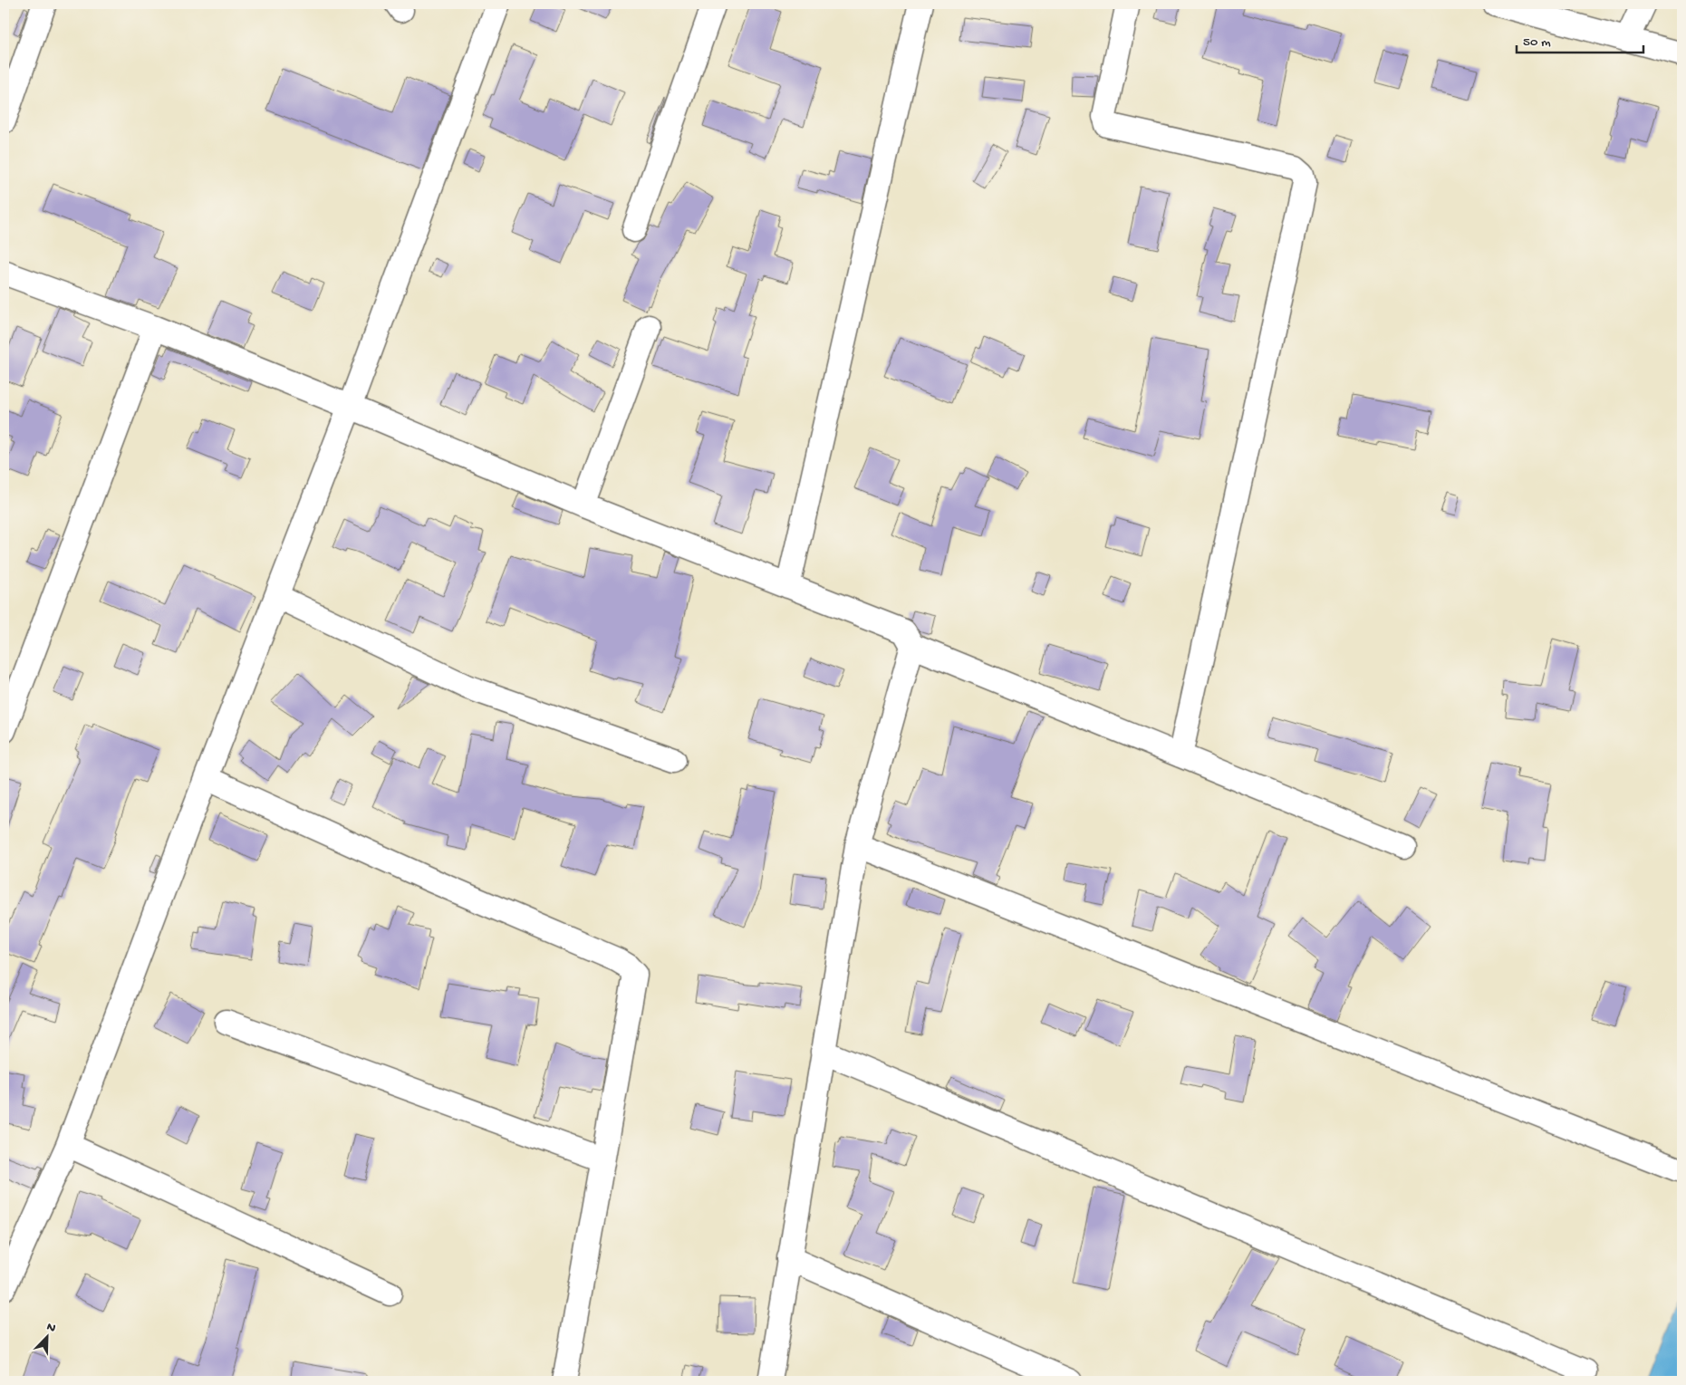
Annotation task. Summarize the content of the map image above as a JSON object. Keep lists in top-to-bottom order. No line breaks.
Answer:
{"scale_bar":"50 m","north":"top right"}
